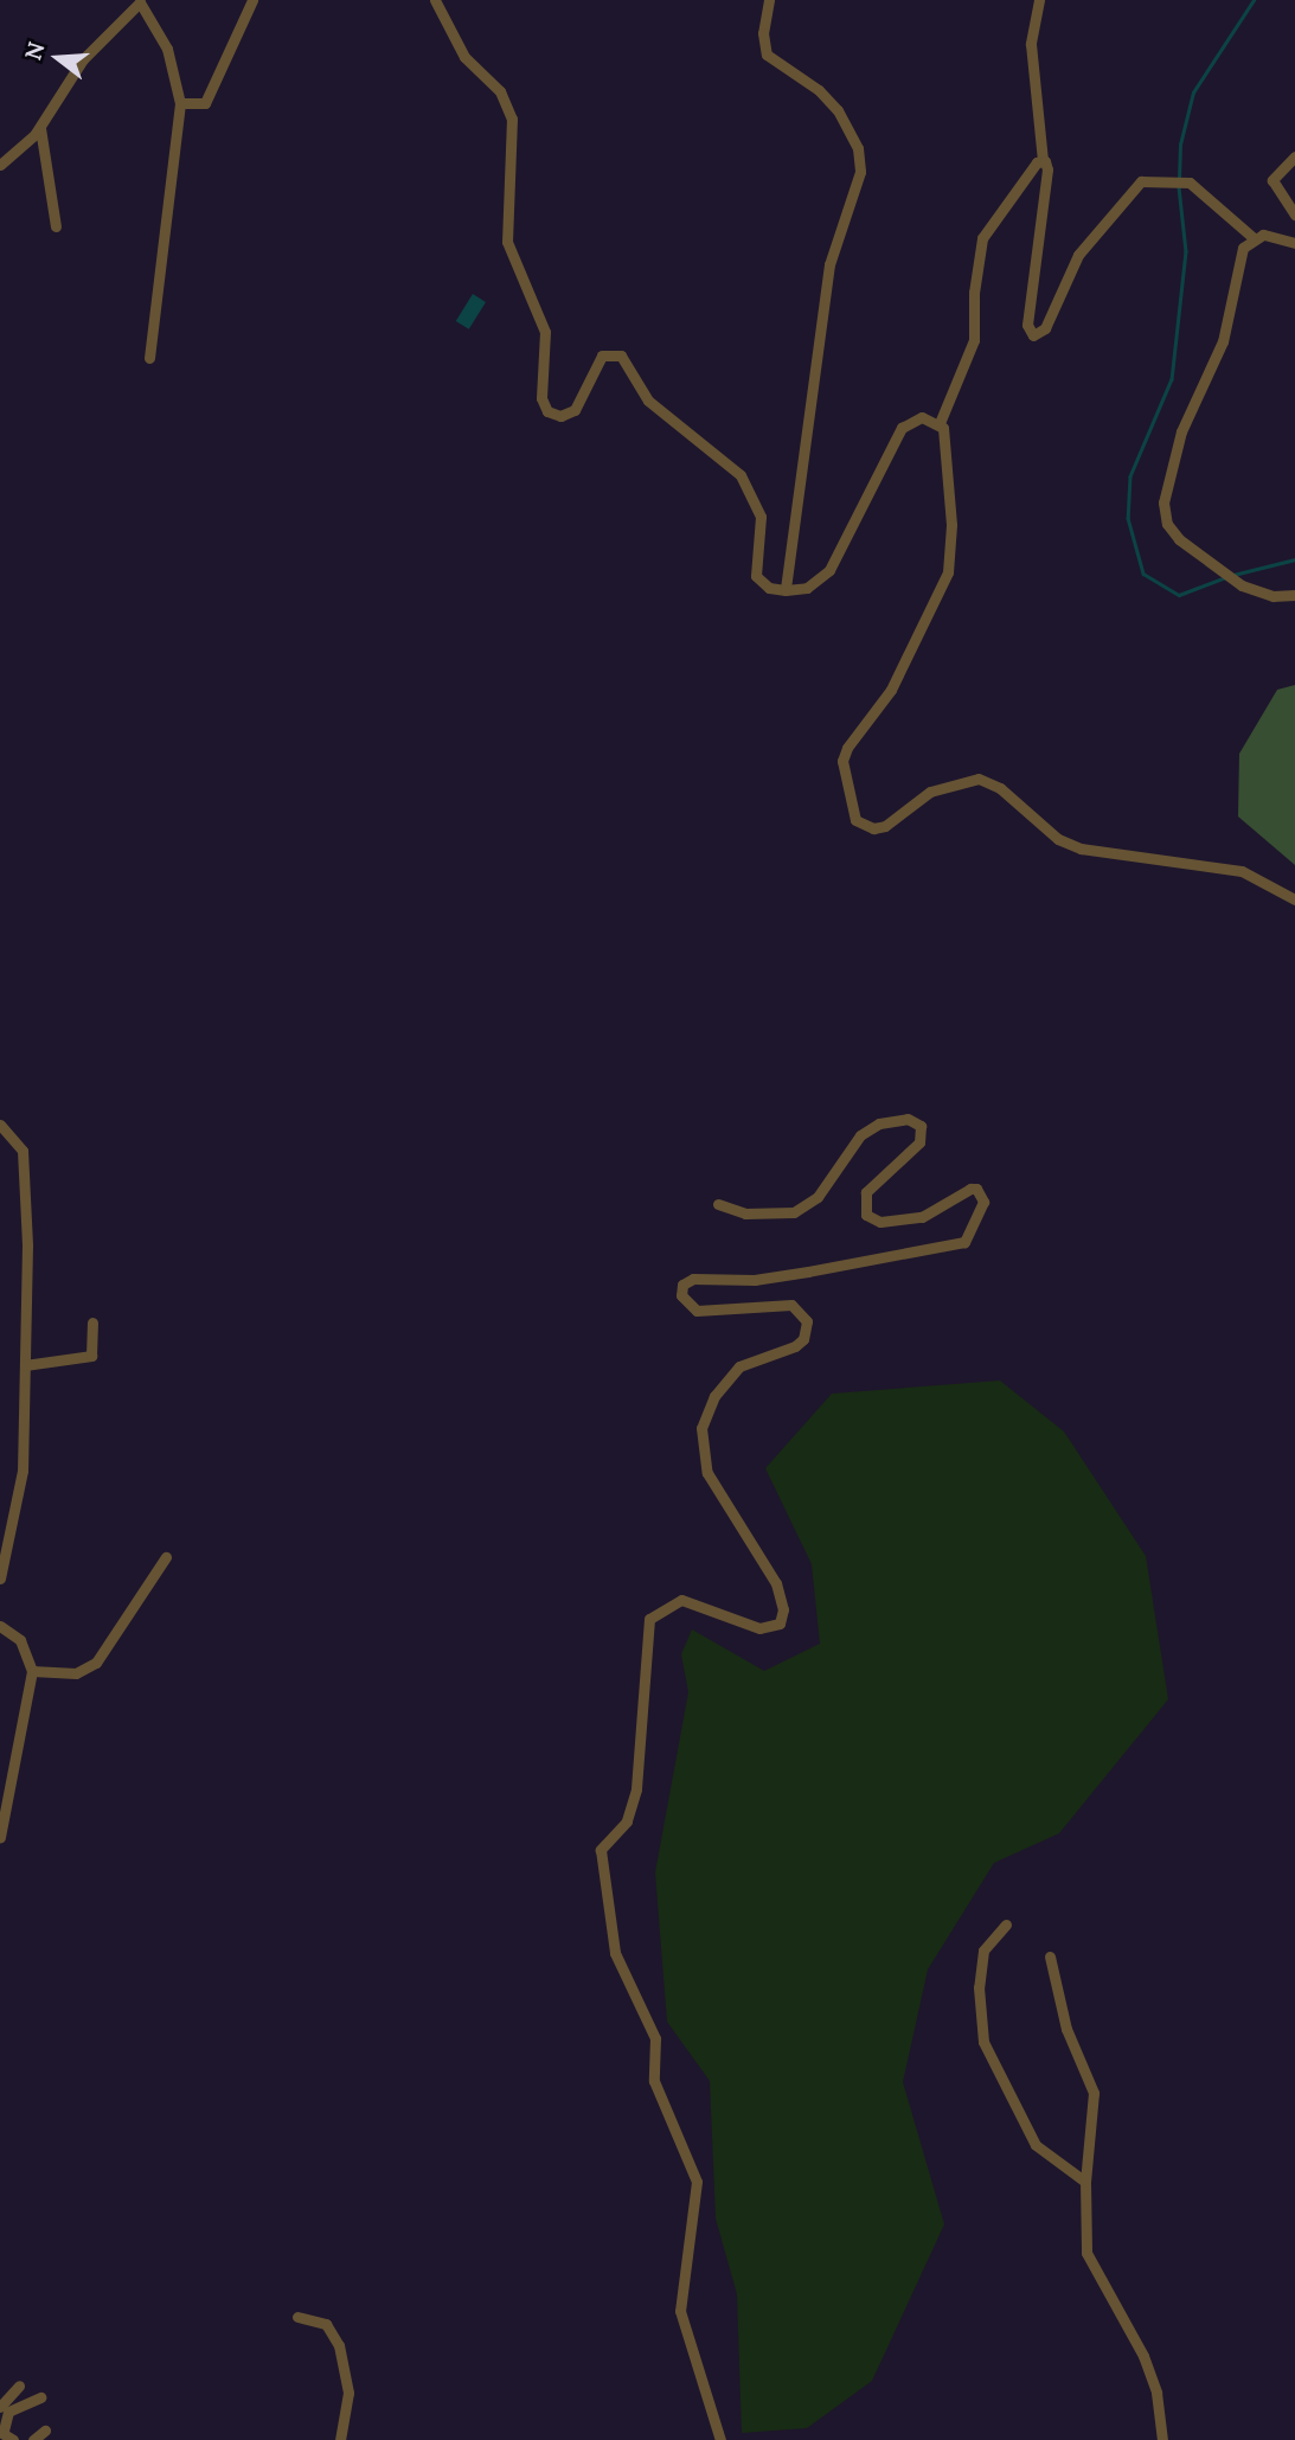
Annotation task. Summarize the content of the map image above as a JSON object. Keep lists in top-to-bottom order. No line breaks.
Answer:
{"north":"left"}
